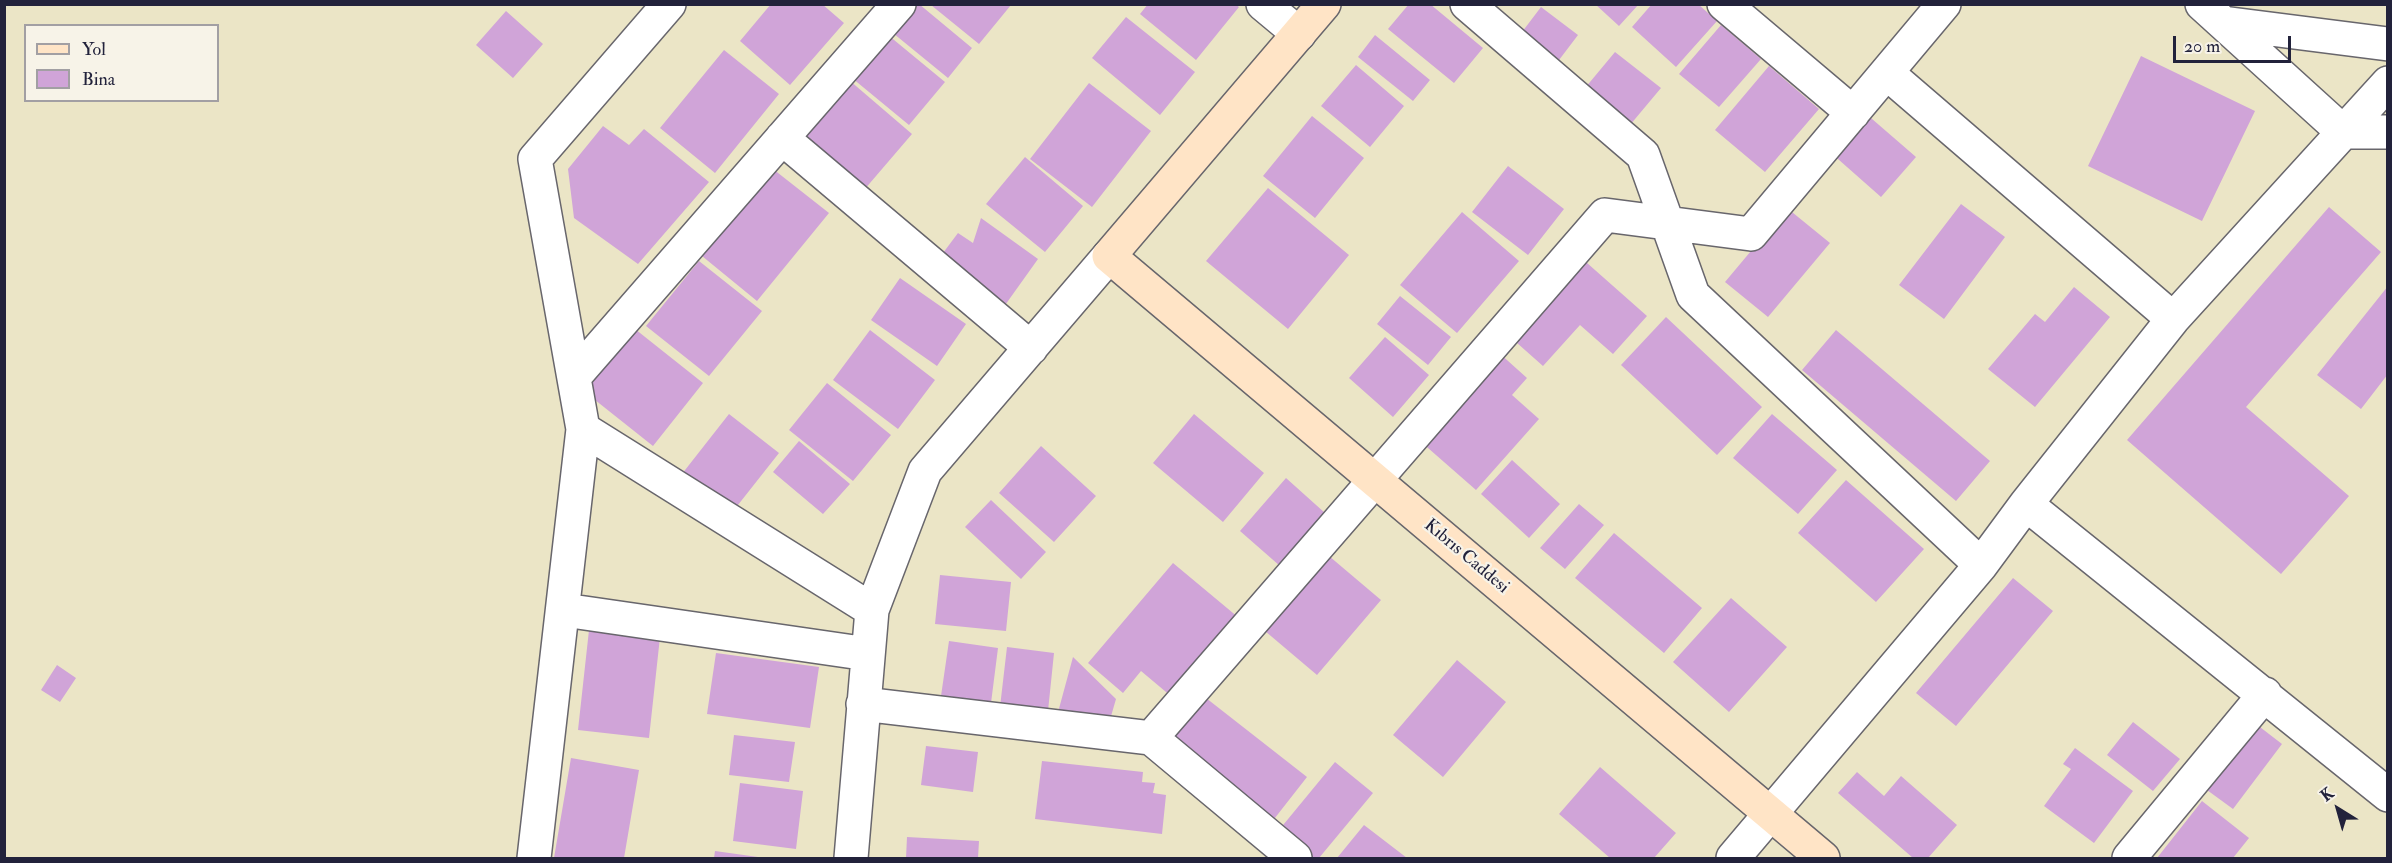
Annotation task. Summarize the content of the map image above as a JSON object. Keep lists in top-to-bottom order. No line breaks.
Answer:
{"streets":{"street":["Kıbrıs Caddesi"]},"legend":["Yol","Bina"],"scale_bar":"20 m","north":"top left"}
